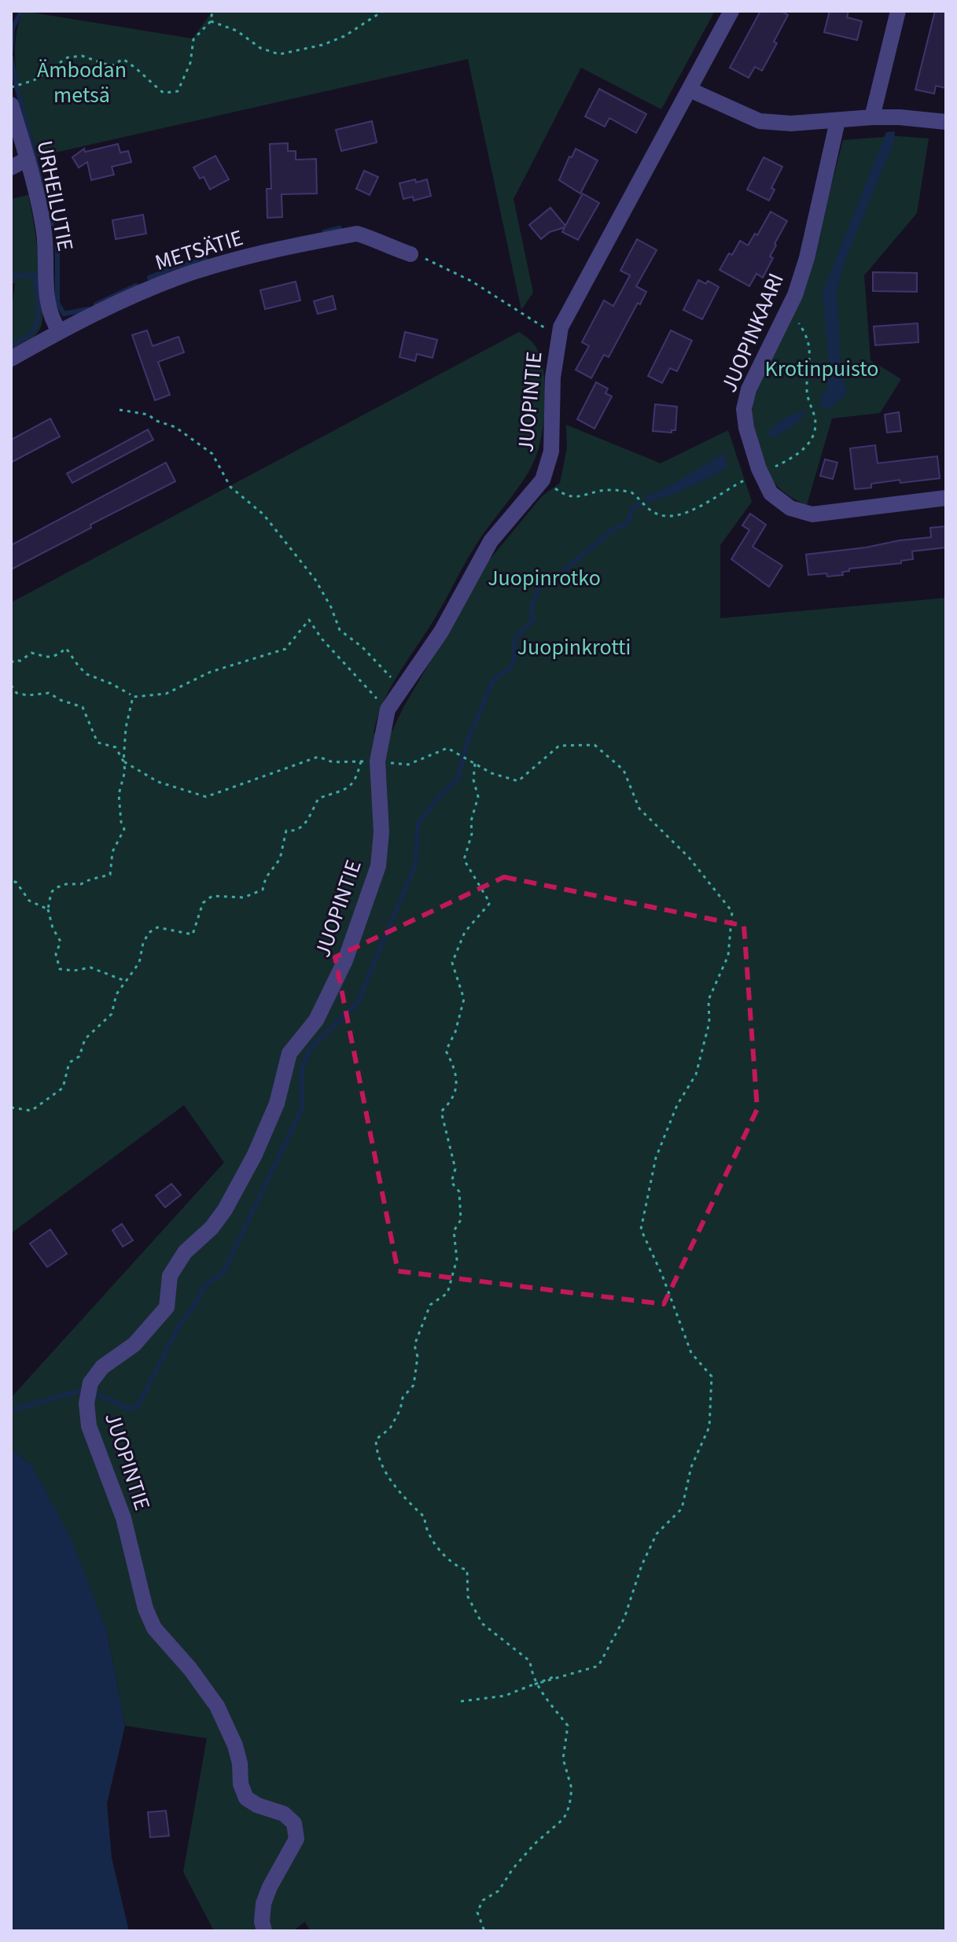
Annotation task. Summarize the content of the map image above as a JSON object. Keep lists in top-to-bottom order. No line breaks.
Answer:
{"streets":{"street":["URHEILUTIE","METSÄTIE","JUOPINKAARI","JUOPINTIE"]},"crossings":[["URHEILUTIE","METSÄTIE"]],"parks":["Ämbodan metsä","Krotinpuisto","Juopinrotko","Juopinkrotti"]}
